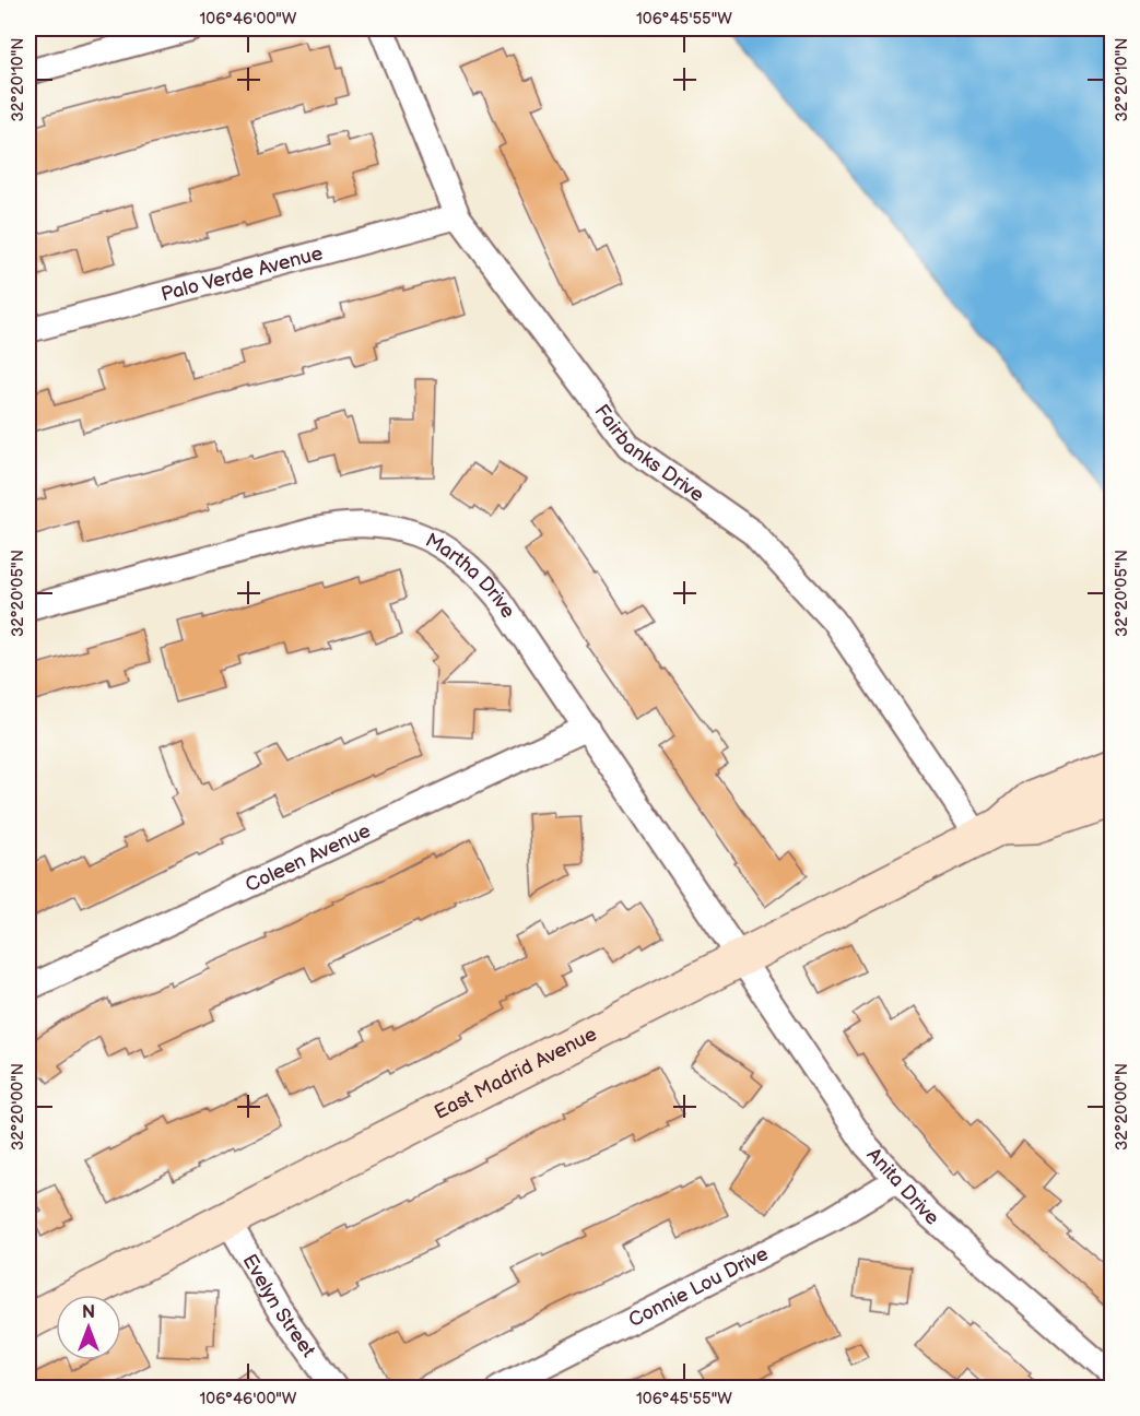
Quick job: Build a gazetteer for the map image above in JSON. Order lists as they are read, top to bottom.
{
  "streets": {
    "street": [
      "Palo Verde Avenue",
      "Fairbanks Drive",
      "Martha Drive",
      "Coleen Avenue",
      "East Madrid Avenue",
      "Anita Drive",
      "Connie Lou Drive",
      "Evelyn Street"
    ]
  },
  "crossings": [
    ["Palo Verde Avenue", "Fairbanks Drive"],
    ["Fairbanks Drive", "East Madrid Avenue"],
    ["Martha Drive", "Coleen Avenue"],
    ["Martha Drive", "East Madrid Avenue"],
    ["Martha Drive", "Anita Drive"],
    ["East Madrid Avenue", "Anita Drive"],
    ["East Madrid Avenue", "Evelyn Street"],
    ["Anita Drive", "Connie Lou Drive"]
  ],
  "north": "top",
  "coordinates": [
    "106°46'00\"W",
    "106°45'55\"W",
    "32°20'10\"N",
    "32°20'05\"N",
    "32°20'00\"N"
  ]
}
